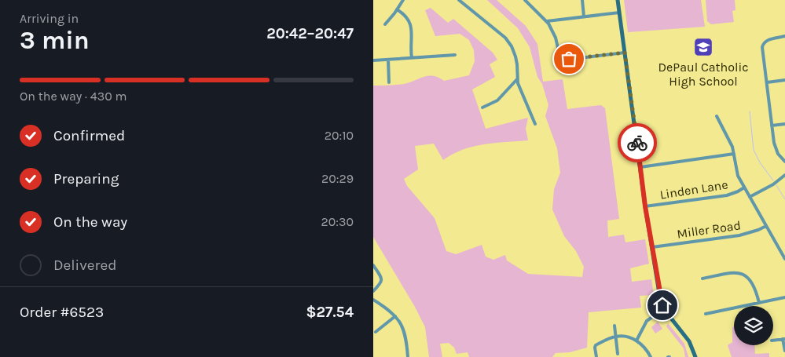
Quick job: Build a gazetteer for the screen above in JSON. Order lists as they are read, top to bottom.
{
  "streets": {
    "street": ["Linden Lane", "Miller Road"]
  },
  "places": {
    "school or university": ["DePaul Catholic High School"]
  },
  "page": {
    "heading": ["3 min", "Arriving in", "20:42–20:47"],
    "panel": ["Order #6523", "$27.54"],
    "bar": "On the way · 430 m",
    "list": [
      ["Confirmed", "20:10"],
      ["Preparing", "20:29"],
      ["On the way", "20:30"],
      "Delivered"
    ]
  }
}
